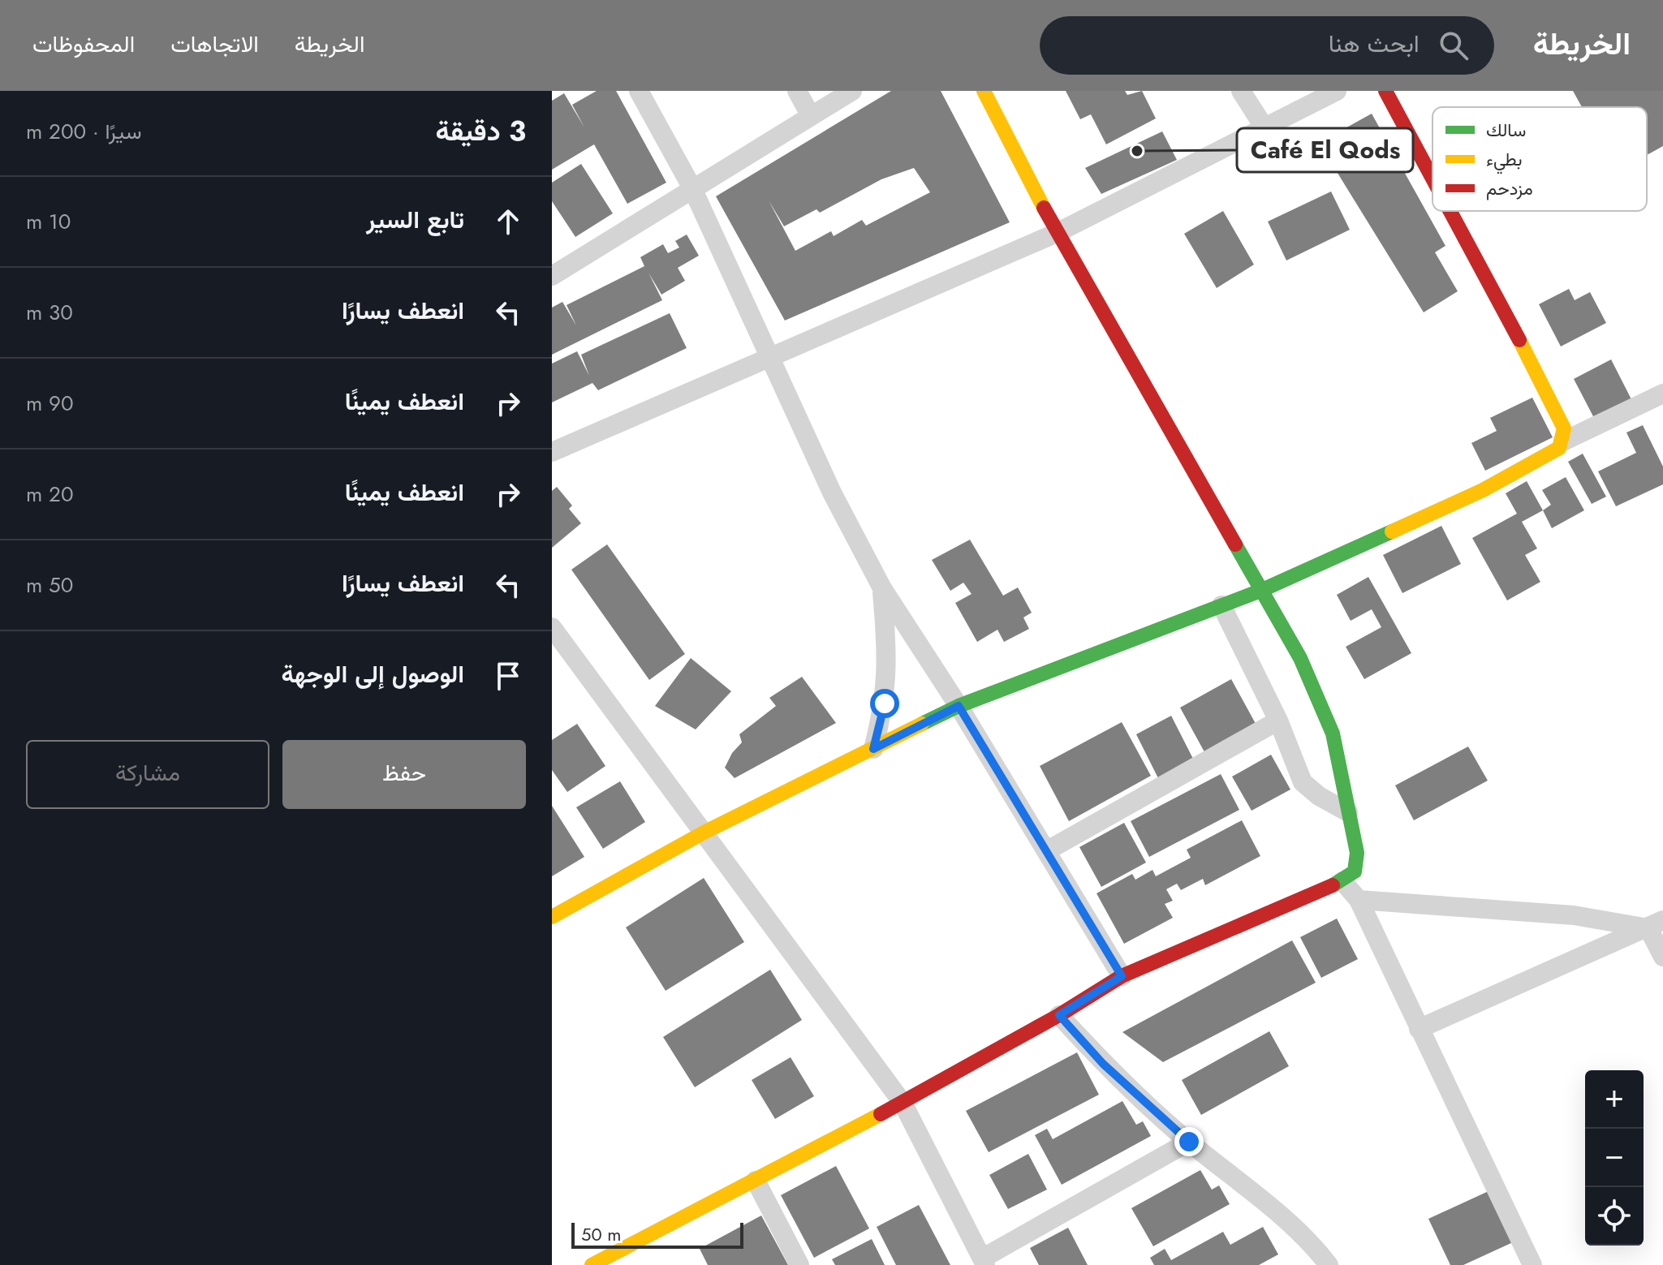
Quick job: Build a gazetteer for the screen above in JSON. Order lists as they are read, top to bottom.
{
  "places": ["Café El Qods"],
  "legend": ["سالك", "بطيء", "مزدحم"],
  "scale_bar": "50 m",
  "page": {
    "header": "الخريطة",
    "search": "ابحث هنا",
    "nav": ["الخريطة", "الاتجاهات", "المحفوظات"],
    "heading": ["3 دقيقة", "سيرًا · 200 m"],
    "list": [
      ["تابع السير", "10 m"],
      ["انعطف يسارًا", "30 m"],
      ["انعطف يمينًا", "90 m"],
      ["انعطف يمينًا", "20 m"],
      ["انعطف يسارًا", "50 m"],
      "الوصول إلى الوجهة"
    ],
    "buttons": ["حفظ", "مشاركة"],
    "map_buttons": ["+", "−"],
    "scale": "50 m"
  }
}
